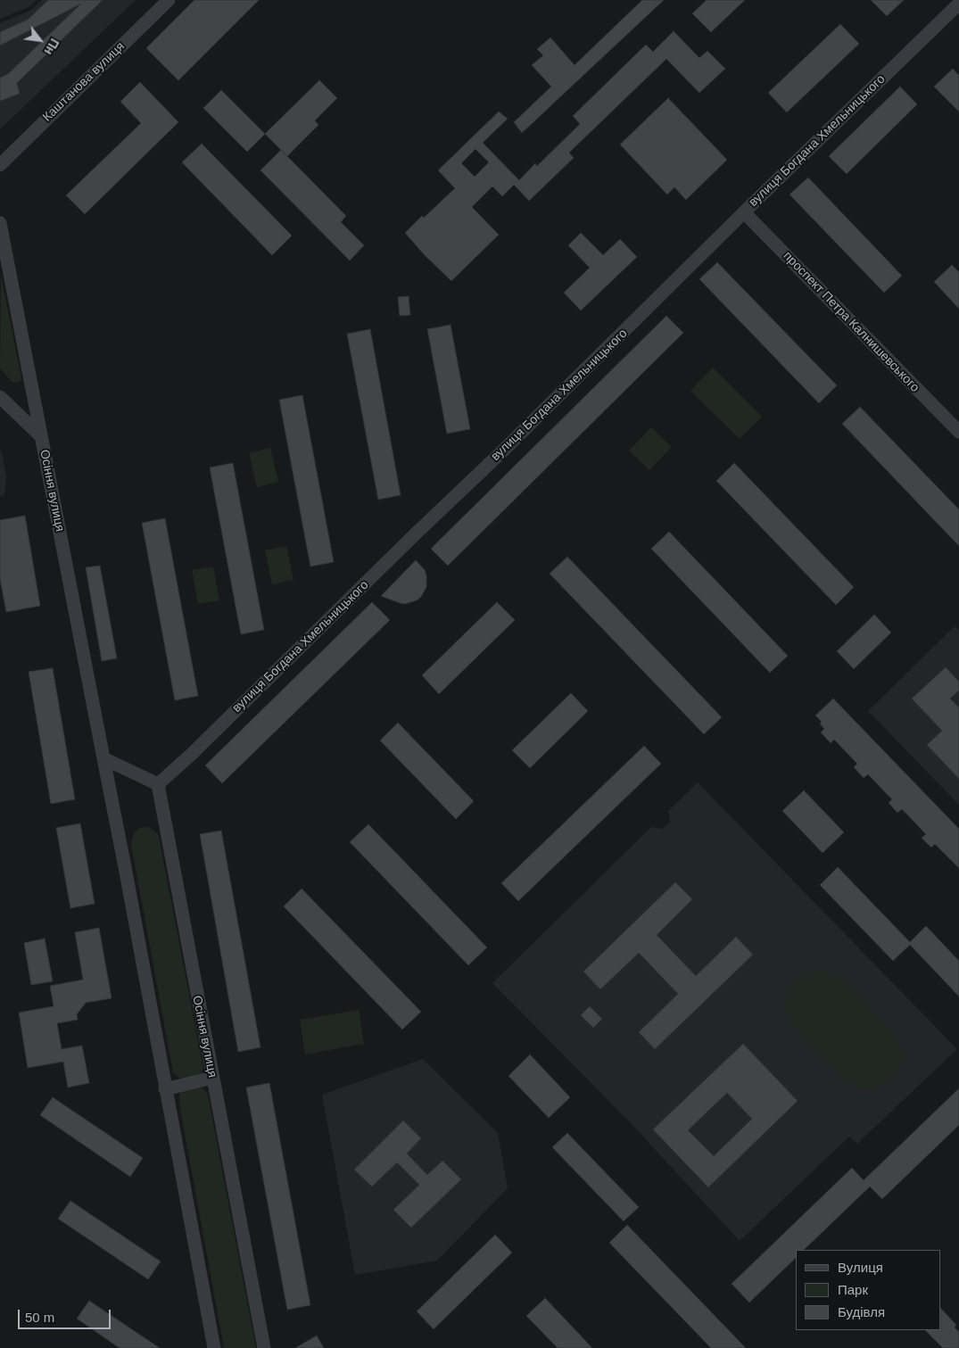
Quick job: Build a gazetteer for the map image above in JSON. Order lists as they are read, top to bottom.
{
  "streets": {
    "street": [
      "Каштанова вулиця",
      "вулиця Богдана Хмельницького",
      "проспект Петра Калнишевського",
      "Осіння вулиця"
    ]
  },
  "crossings": [
    ["вулиця Богдана Хмельницького", "проспект Петра Калнишевського"],
    ["вулиця Богдана Хмельницького", "Осіння вулиця"]
  ],
  "legend": ["Вулиця", "Парк", "Будівля"],
  "scale_bar": "50 m",
  "north": "bottom right"
}
